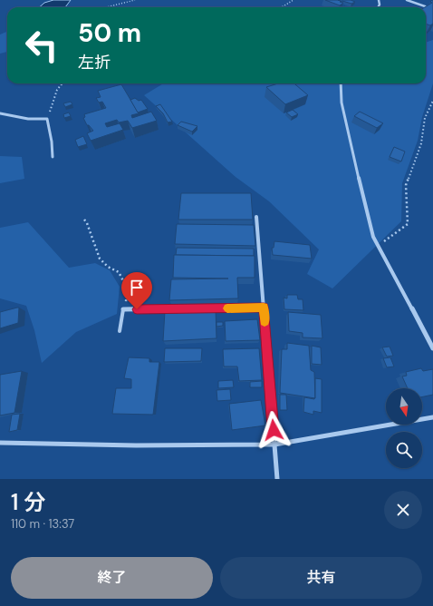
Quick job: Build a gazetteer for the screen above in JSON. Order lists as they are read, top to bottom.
{
  "north": "bottom",
  "page": {
    "turn": ["50 m", "左折"],
    "heading": ["1 分", "110 m · 13:37"],
    "buttons": ["終了", "共有"]
  }
}
